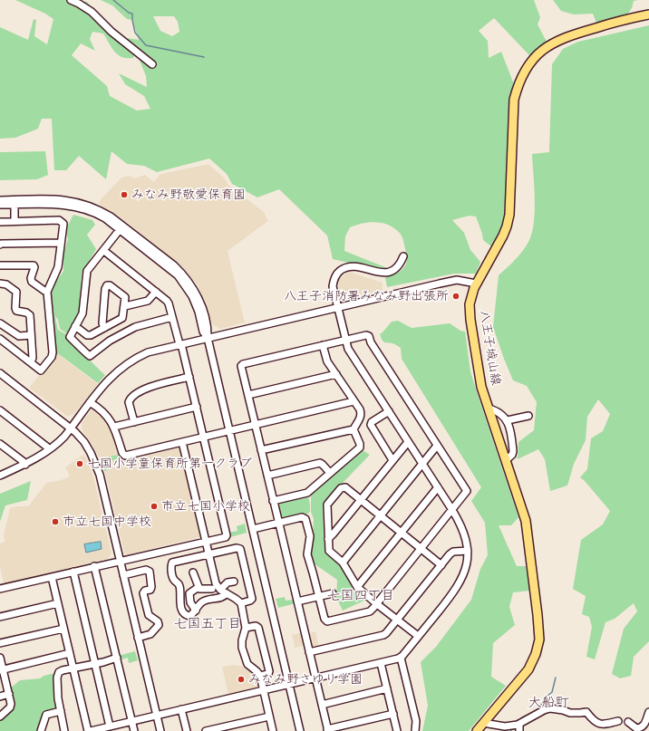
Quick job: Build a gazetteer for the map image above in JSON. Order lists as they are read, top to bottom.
{
  "streets": {
    "main road": ["八王子城山線"]
  },
  "districts": ["七国四丁目", "七国五丁目", "大船町"],
  "places": [
    "みなみ野敬愛保育園",
    "八王子消防署みなみ野出張所",
    "七国小学童保育所第一クラブ",
    "市立七国小学校",
    "市立七国中学校",
    "みなみ野さゆり学園"
  ]
}
